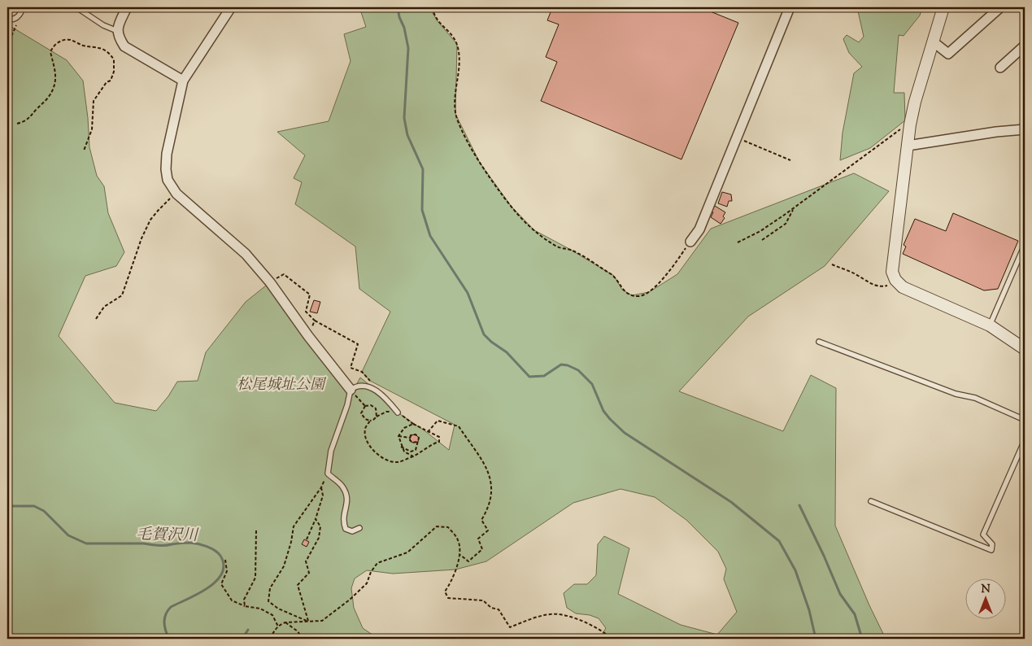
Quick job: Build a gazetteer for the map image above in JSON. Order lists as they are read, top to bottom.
{
  "water": ["毛賀沢川"],
  "parks": ["松尾城址公園"],
  "north": "top"
}
